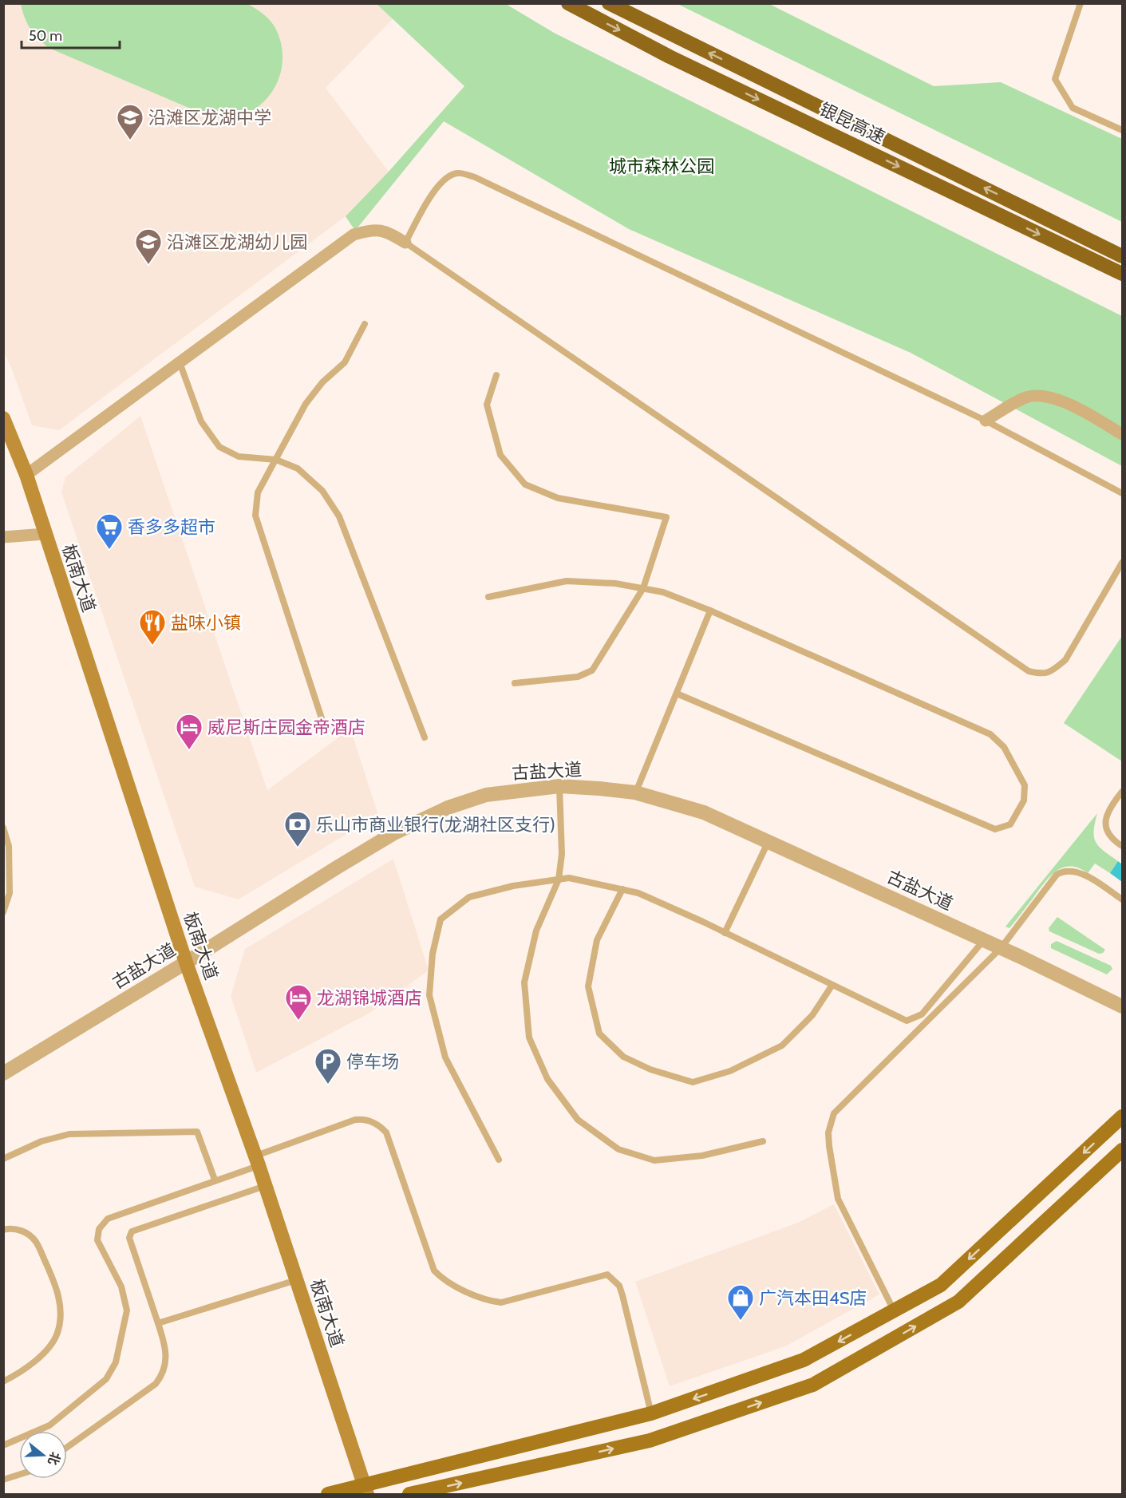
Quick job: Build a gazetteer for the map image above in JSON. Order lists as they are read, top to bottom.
{
  "streets": {
    "highway": ["银昆高速"],
    "main road": ["板南大道"],
    "street": ["古盐大道"]
  },
  "crossings": [
    ["板南大道", "古盐大道"]
  ],
  "parks": ["城市森林公园"],
  "places": {
    "school or university": ["沿滩区龙湖中学", "沿滩区龙湖幼儿园"],
    "supermarket": ["香多多超市"],
    "restaurant": ["盐味小镇"],
    "hotel": ["威尼斯庄园金帝酒店", "龙湖锦城酒店"],
    "bank": ["乐山市商业银行(龙湖社区支行)"],
    "parking": ["停车场"],
    "shop": ["广汽本田4S店"]
  },
  "scale_bar": "50 m",
  "north": "right"
}
